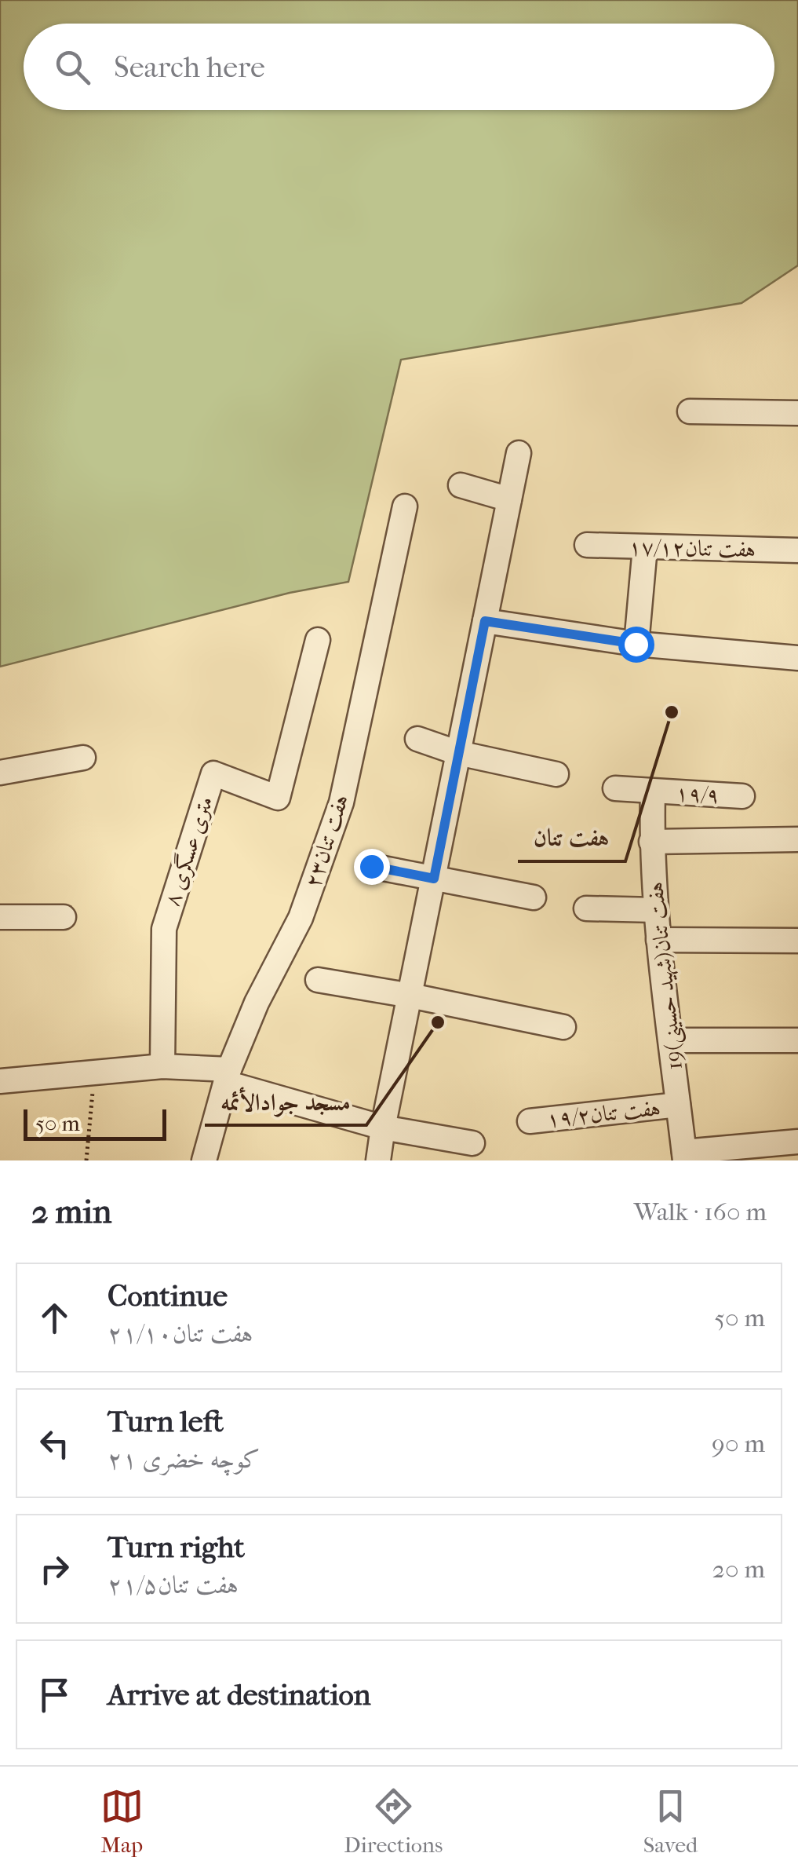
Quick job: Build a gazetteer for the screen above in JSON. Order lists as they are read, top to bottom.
{
  "streets": {
    "street": [
      "۱۷/۱۲هفت تنان",
      "۱۹/۹",
      "هفت تنان۲۳",
      "۸ متری عسگری",
      "19هفت تنان(شهید حسینی)",
      "هفت تنان۱۹/۲"
    ]
  },
  "crossings": [
    ["۱۹/۹", "19هفت تنان(شهید حسینی)"],
    ["19هفت تنان(شهید حسینی)", "هفت تنان۱۹/۲"]
  ],
  "places": ["هفت تنان", "مسجد جوادالأئمه"],
  "scale_bar": "50 m",
  "page": {
    "search": "Search here",
    "scale": "50 m",
    "heading": ["2 min", "Walk · 160 m"],
    "list": [
      ["Continue", "۲۱/۱۰هفت تنان", "50 m"],
      ["Turn left", "کوچه خضری ۲۱", "90 m"],
      ["Turn right", "۲۱/۵هفت تنان", "20 m"],
      "Arrive at destination"
    ],
    "nav": ["Map", "Directions", "Saved"]
  }
}
